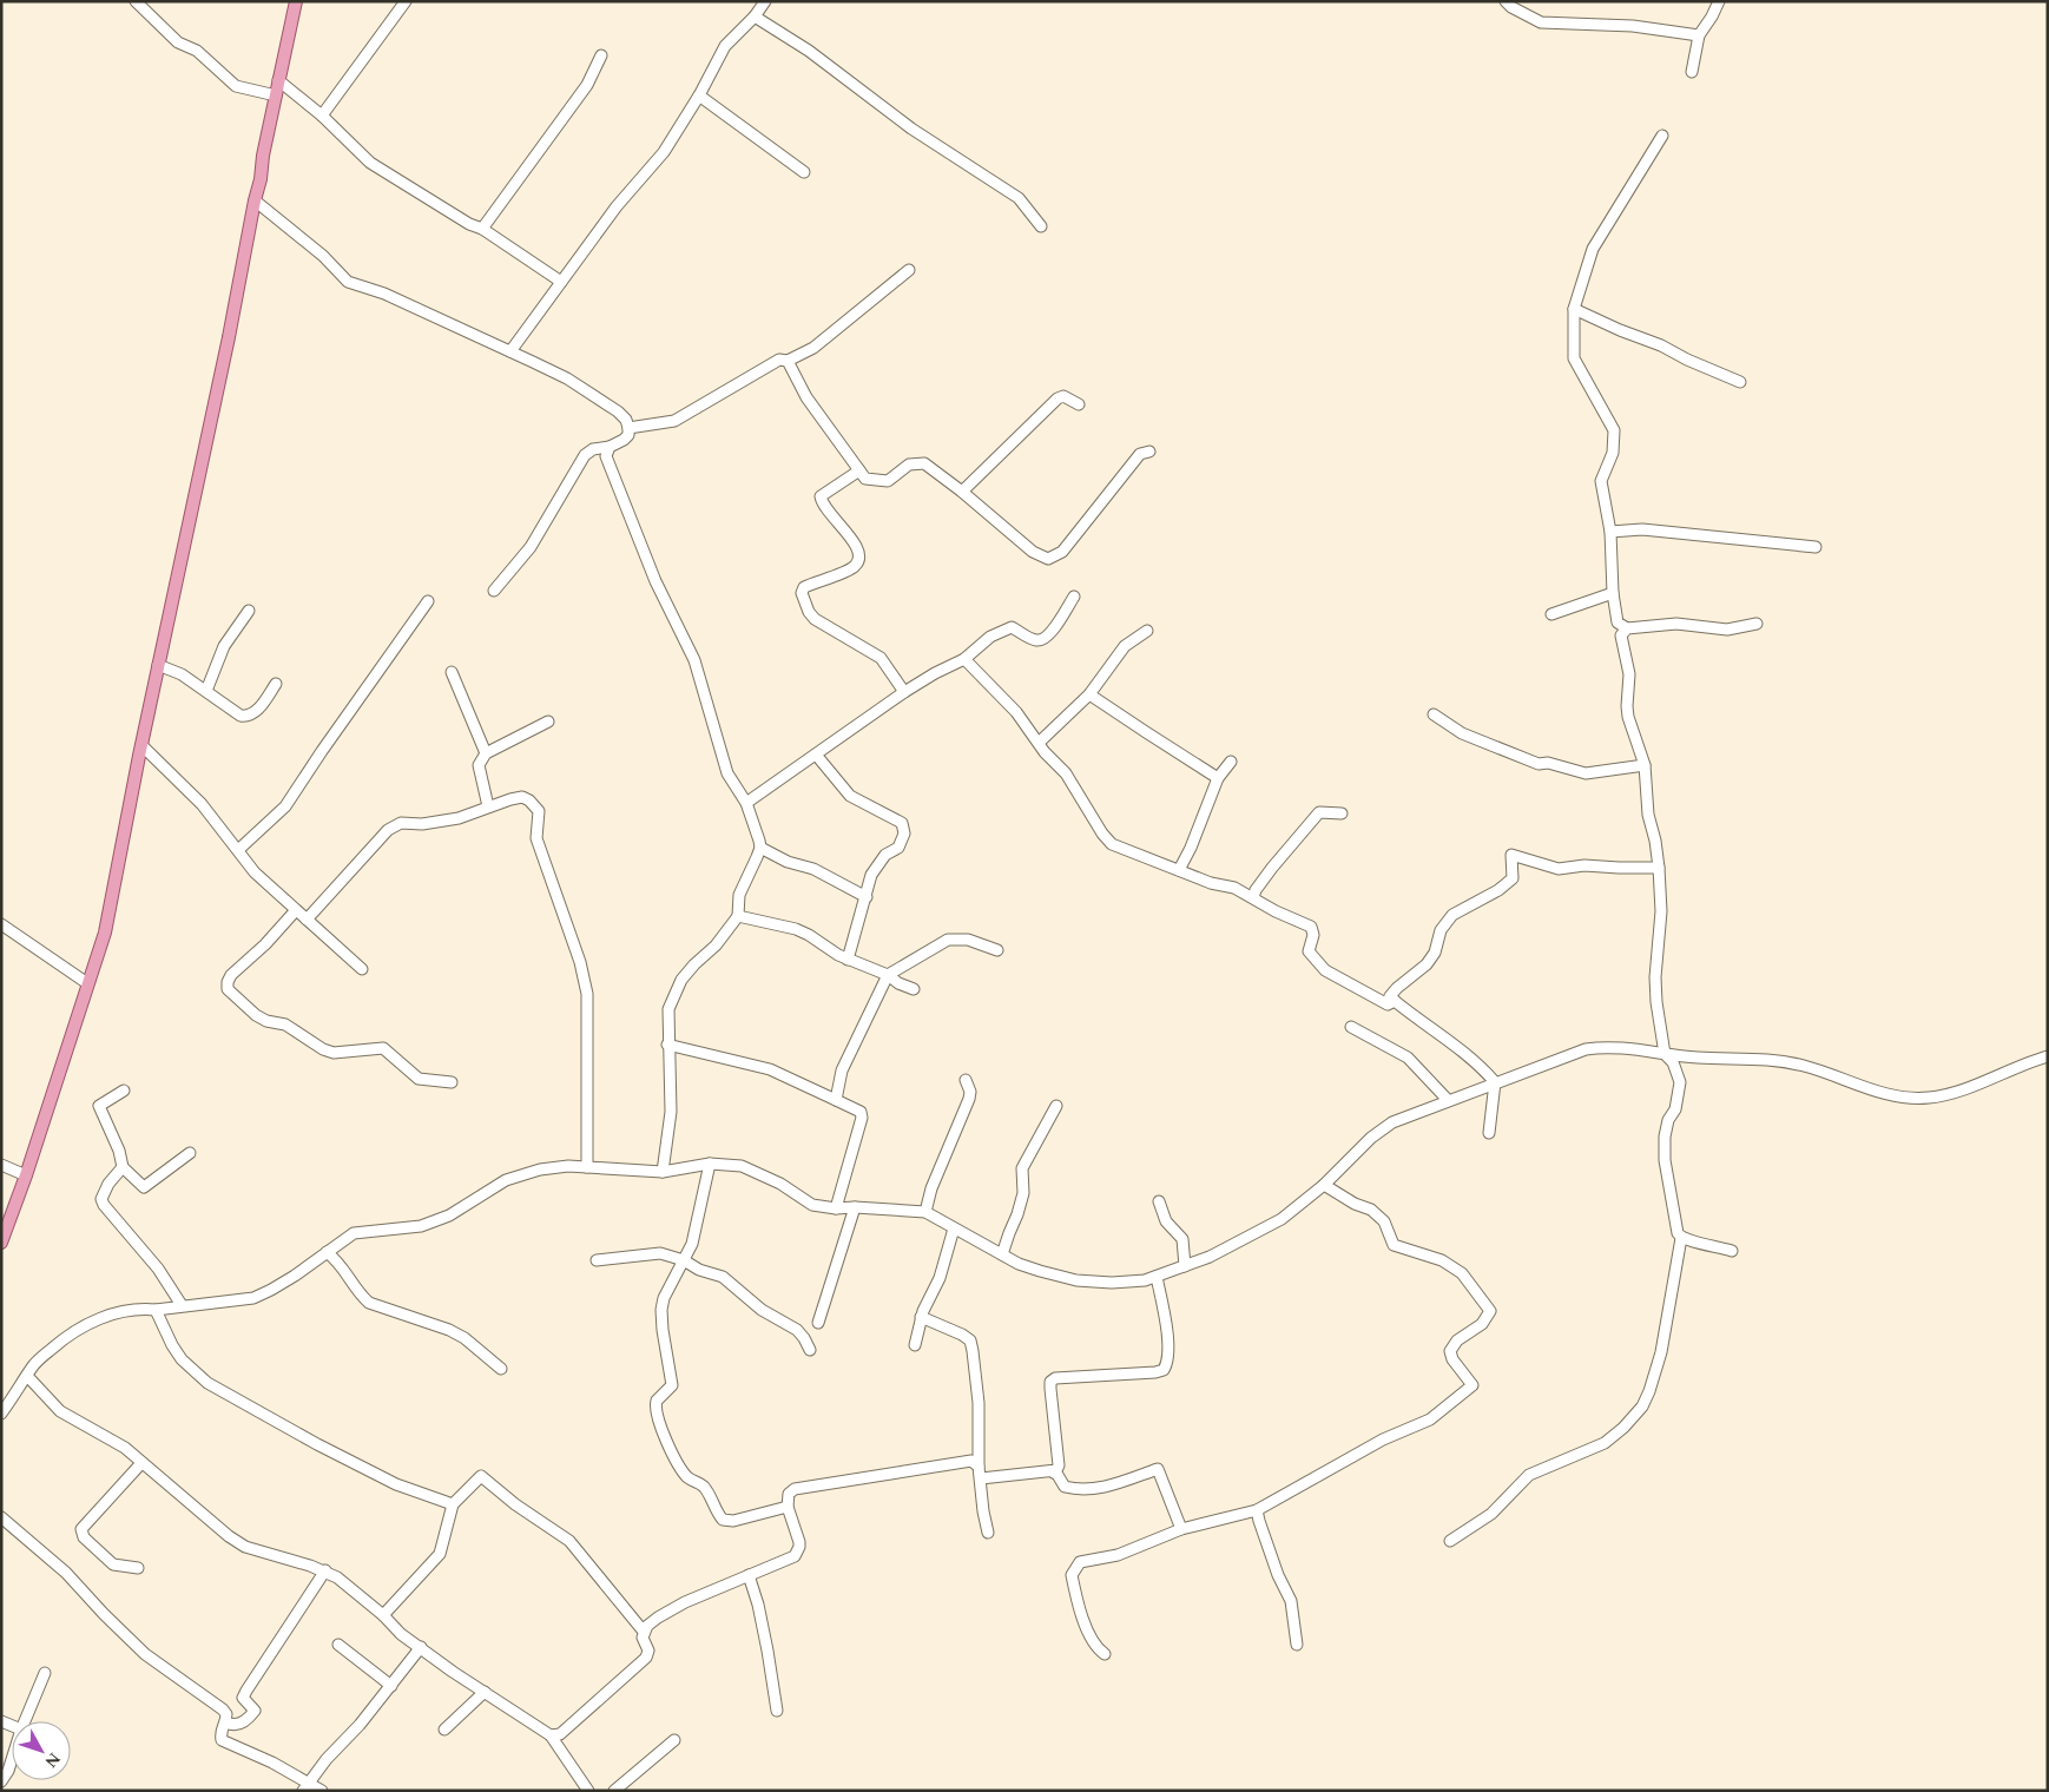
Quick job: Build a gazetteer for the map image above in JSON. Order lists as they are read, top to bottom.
{
  "north": "bottom right"
}
